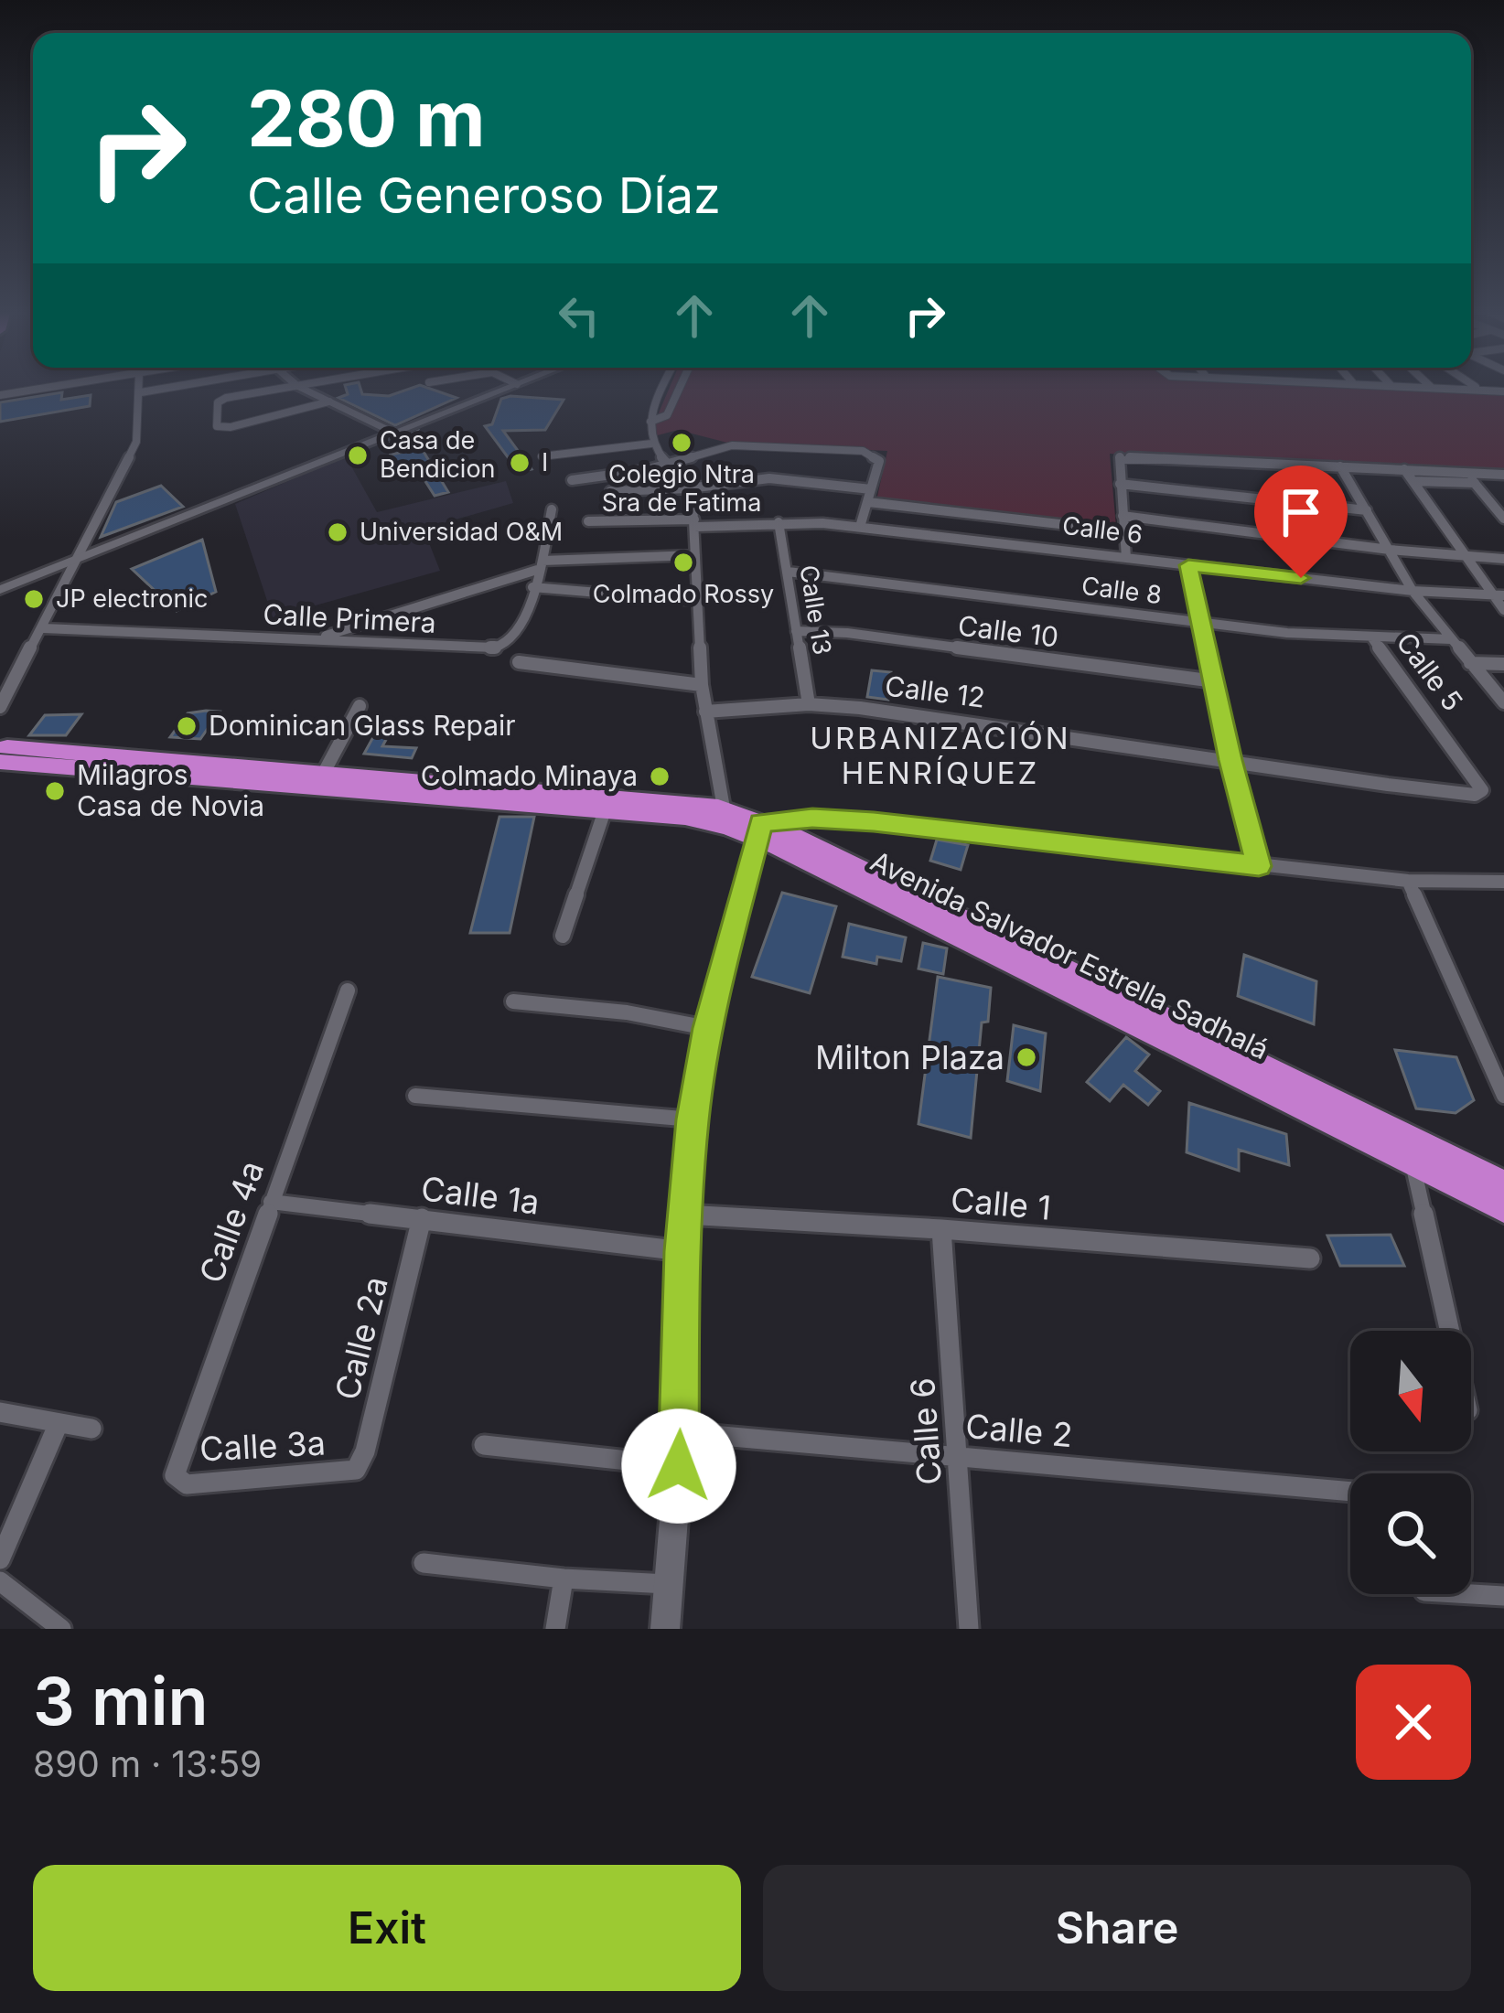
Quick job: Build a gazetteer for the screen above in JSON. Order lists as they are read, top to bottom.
{
  "streets": {
    "highway": ["Avenida Salvador Estrella Sadhalá"],
    "street": [
      "Calle 6",
      "Calle 8",
      "Calle 13",
      "Calle Primera",
      "Calle 10",
      "Calle 5",
      "Calle 12",
      "Calle 1a",
      "Calle 1",
      "Calle 4a",
      "Calle 2a",
      "Calle 2",
      "Calle 3a"
    ]
  },
  "crossings": [
    ["Calle 6", "Calle 13"],
    ["Calle 6", "Calle 1"],
    ["Calle 6", "Calle 2"],
    ["Calle 8", "Calle 13"],
    ["Calle 8", "Calle 5"],
    ["Calle 13", "Calle 10"],
    ["Calle 13", "Calle 12"],
    ["Calle 5", "Calle 12"],
    ["Calle 1a", "Calle 4a"],
    ["Calle 1a", "Calle 2a"],
    ["Calle 4a", "Calle 3a"],
    ["Calle 2a", "Calle 3a"]
  ],
  "districts": ["URBANIZACIÓN HENRÍQUEZ"],
  "places": [
    "Colegio Ntra Sra de Fatima",
    "Casa de Bendicion",
    "I",
    "Universidad O&M",
    "Colmado Rossy",
    "JP electronic",
    "Dominican Glass Repair",
    "Colmado Minaya",
    "Milagros Casa de Novia",
    "Milton Plaza"
  ],
  "north": "bottom",
  "page": {
    "turn": ["280 m", "Calle Generoso Díaz"],
    "heading": ["3 min", "890 m · 13:59"],
    "buttons": ["Exit", "Share"]
  }
}
